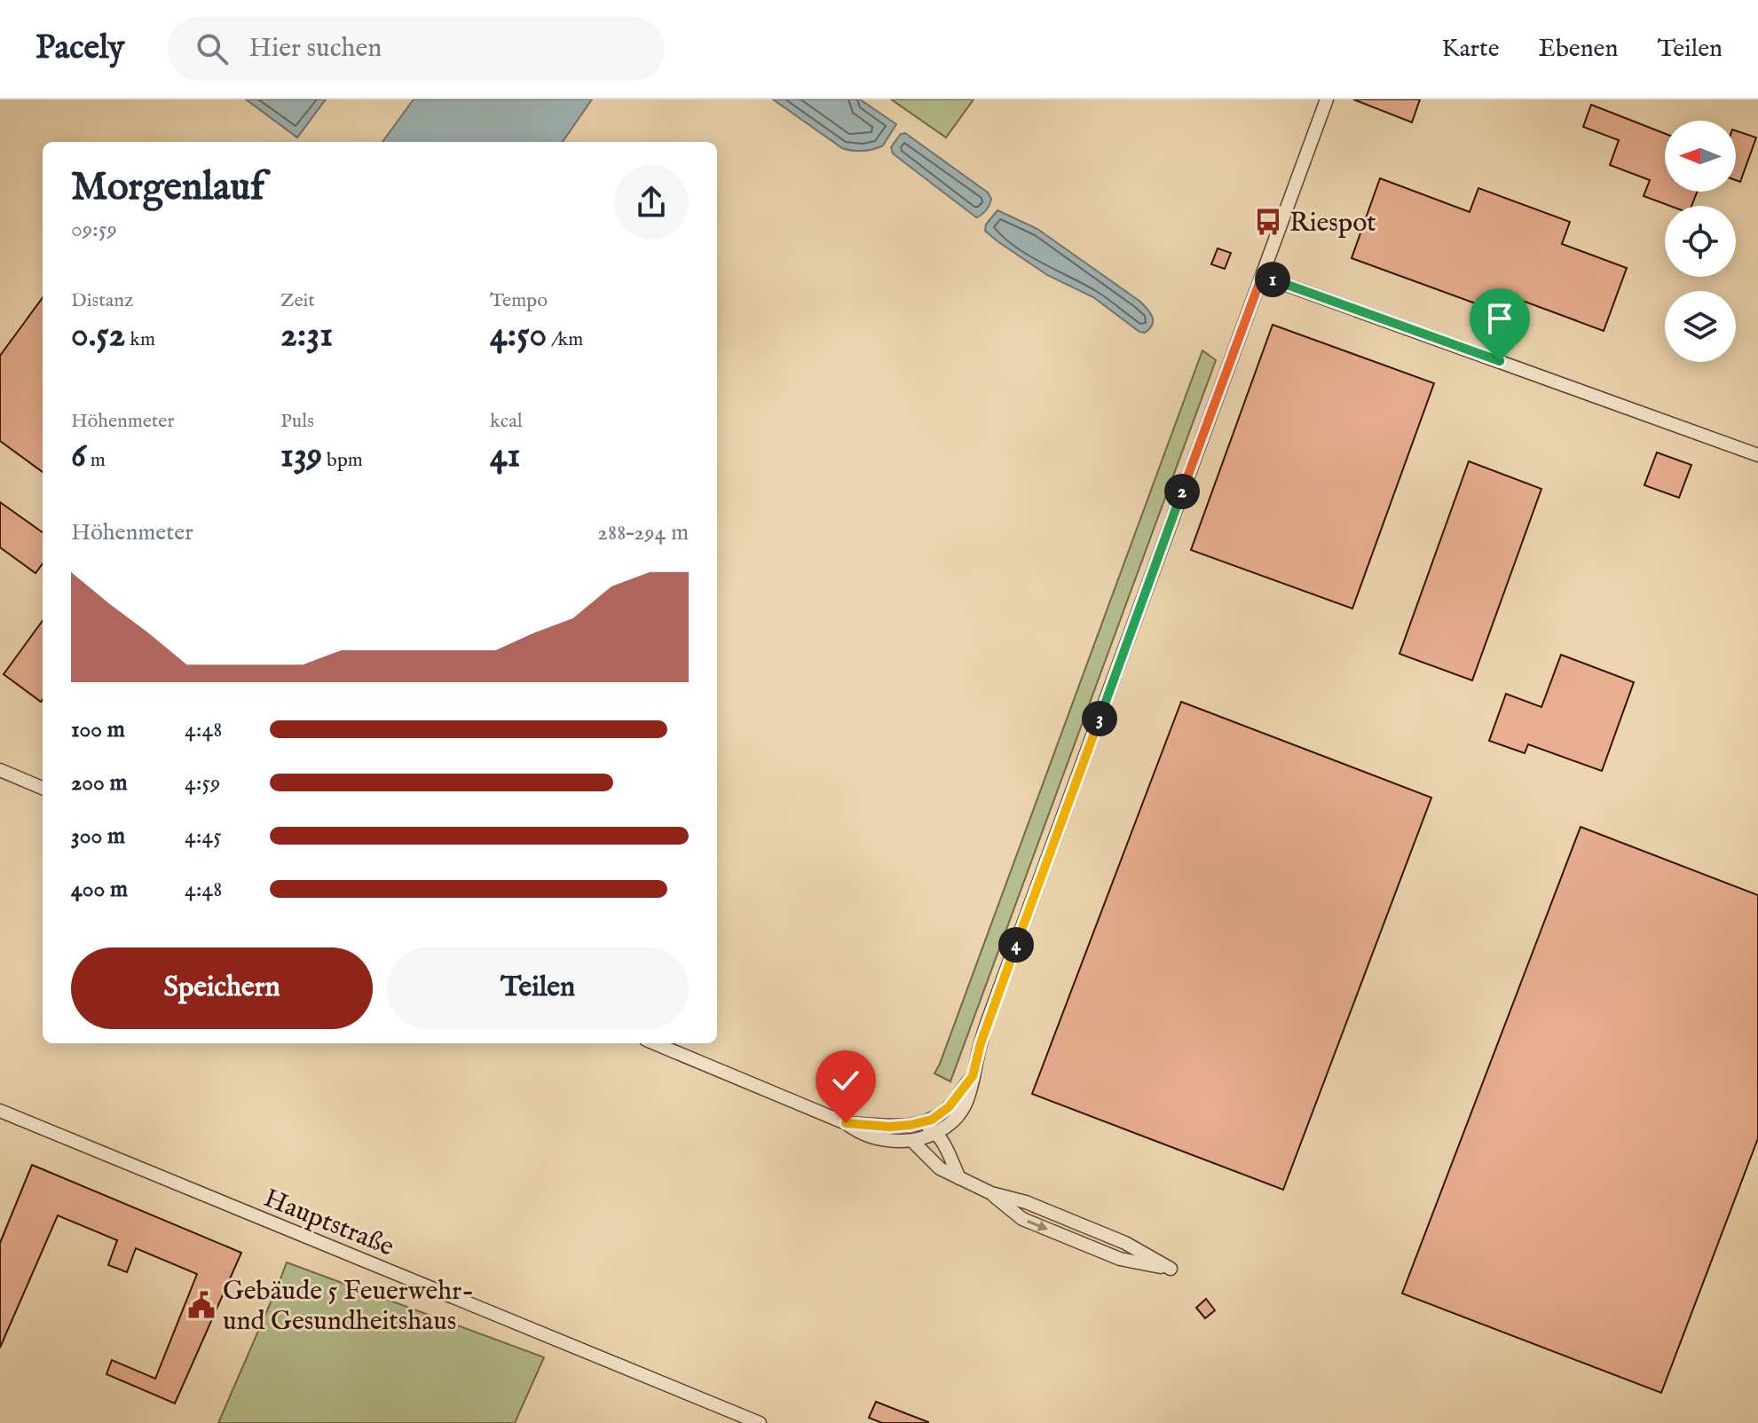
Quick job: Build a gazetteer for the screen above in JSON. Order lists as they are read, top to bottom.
{
  "streets": {
    "street": ["Hauptstraße"]
  },
  "places": {
    "bus stop": ["Riespot"],
    "public building": ["Gebäude 5 Feuerwehr- und Gesundheitshaus"]
  },
  "north": "left",
  "page": {
    "header": "Pacely",
    "search": "Hier suchen",
    "nav": ["Karte", "Ebenen", "Teilen"],
    "heading": ["Morgenlauf", "09:59"],
    "pins": [
      "1",
      "2",
      "3",
      "4"
    ],
    "stats": [
      ["Distanz", "0.52 km"],
      ["Zeit", "2:31"],
      ["Tempo", "4:50 /km"],
      ["Höhenmeter", "6 m"],
      ["Puls", "139 bpm"],
      ["kcal", "41"]
    ],
    "chart": ["Höhenmeter", "288–294 m"],
    "list": [
      {
        "name": "100 m",
        "note": "4:48"
      },
      {
        "name": "200 m",
        "note": "4:59"
      },
      {
        "name": "300 m",
        "note": "4:45"
      },
      {
        "name": "400 m",
        "note": "4:48"
      }
    ],
    "buttons": ["Speichern", "Teilen"]
  }
}
